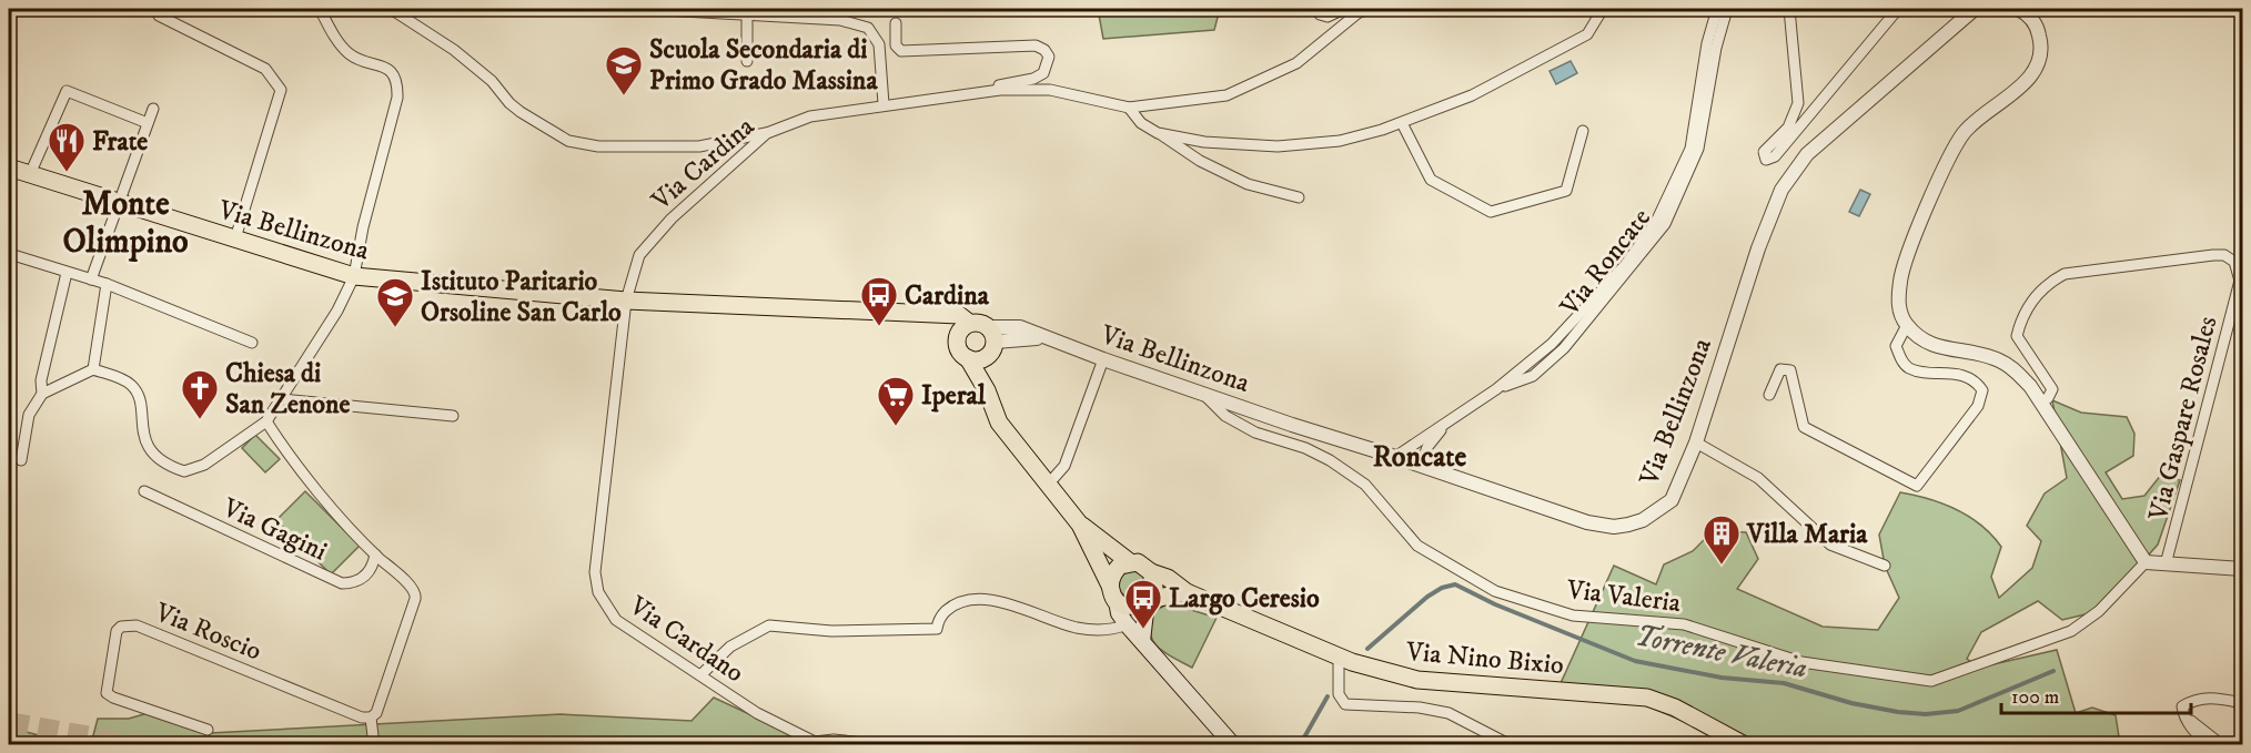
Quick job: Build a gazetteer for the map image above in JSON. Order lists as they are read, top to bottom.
{
  "streets": {
    "main road": ["Via Bellinzona", "Via Nino Bixio"],
    "street": [
      "Via Cardina",
      "Via Roncate",
      "Via Gaspare Rosales",
      "Via Gagini",
      "Via Valeria",
      "Via Roscio",
      "Via Cardano"
    ]
  },
  "crossings": [
    ["Via Cardina", "Via Bellinzona"],
    ["Via Cardina", "Via Cardano"],
    ["Via Bellinzona", "Via Valeria"],
    ["Via Bellinzona", "Via Cardano"]
  ],
  "districts": ["Monte Olimpino", "Roncate"],
  "water": ["Torrente Valeria"],
  "places": {
    "school or university": ["Scuola Secondaria di Primo Grado Massina", "Istituto Paritario Orsoline San Carlo"],
    "restaurant": ["Frate"],
    "bus stop": ["Cardina", "Largo Ceresio"],
    "church": ["Chiesa di San Zenone"],
    "supermarket": ["Iperal"],
    "building": ["Villa Maria"]
  },
  "scale_bar": "100 m"
}
